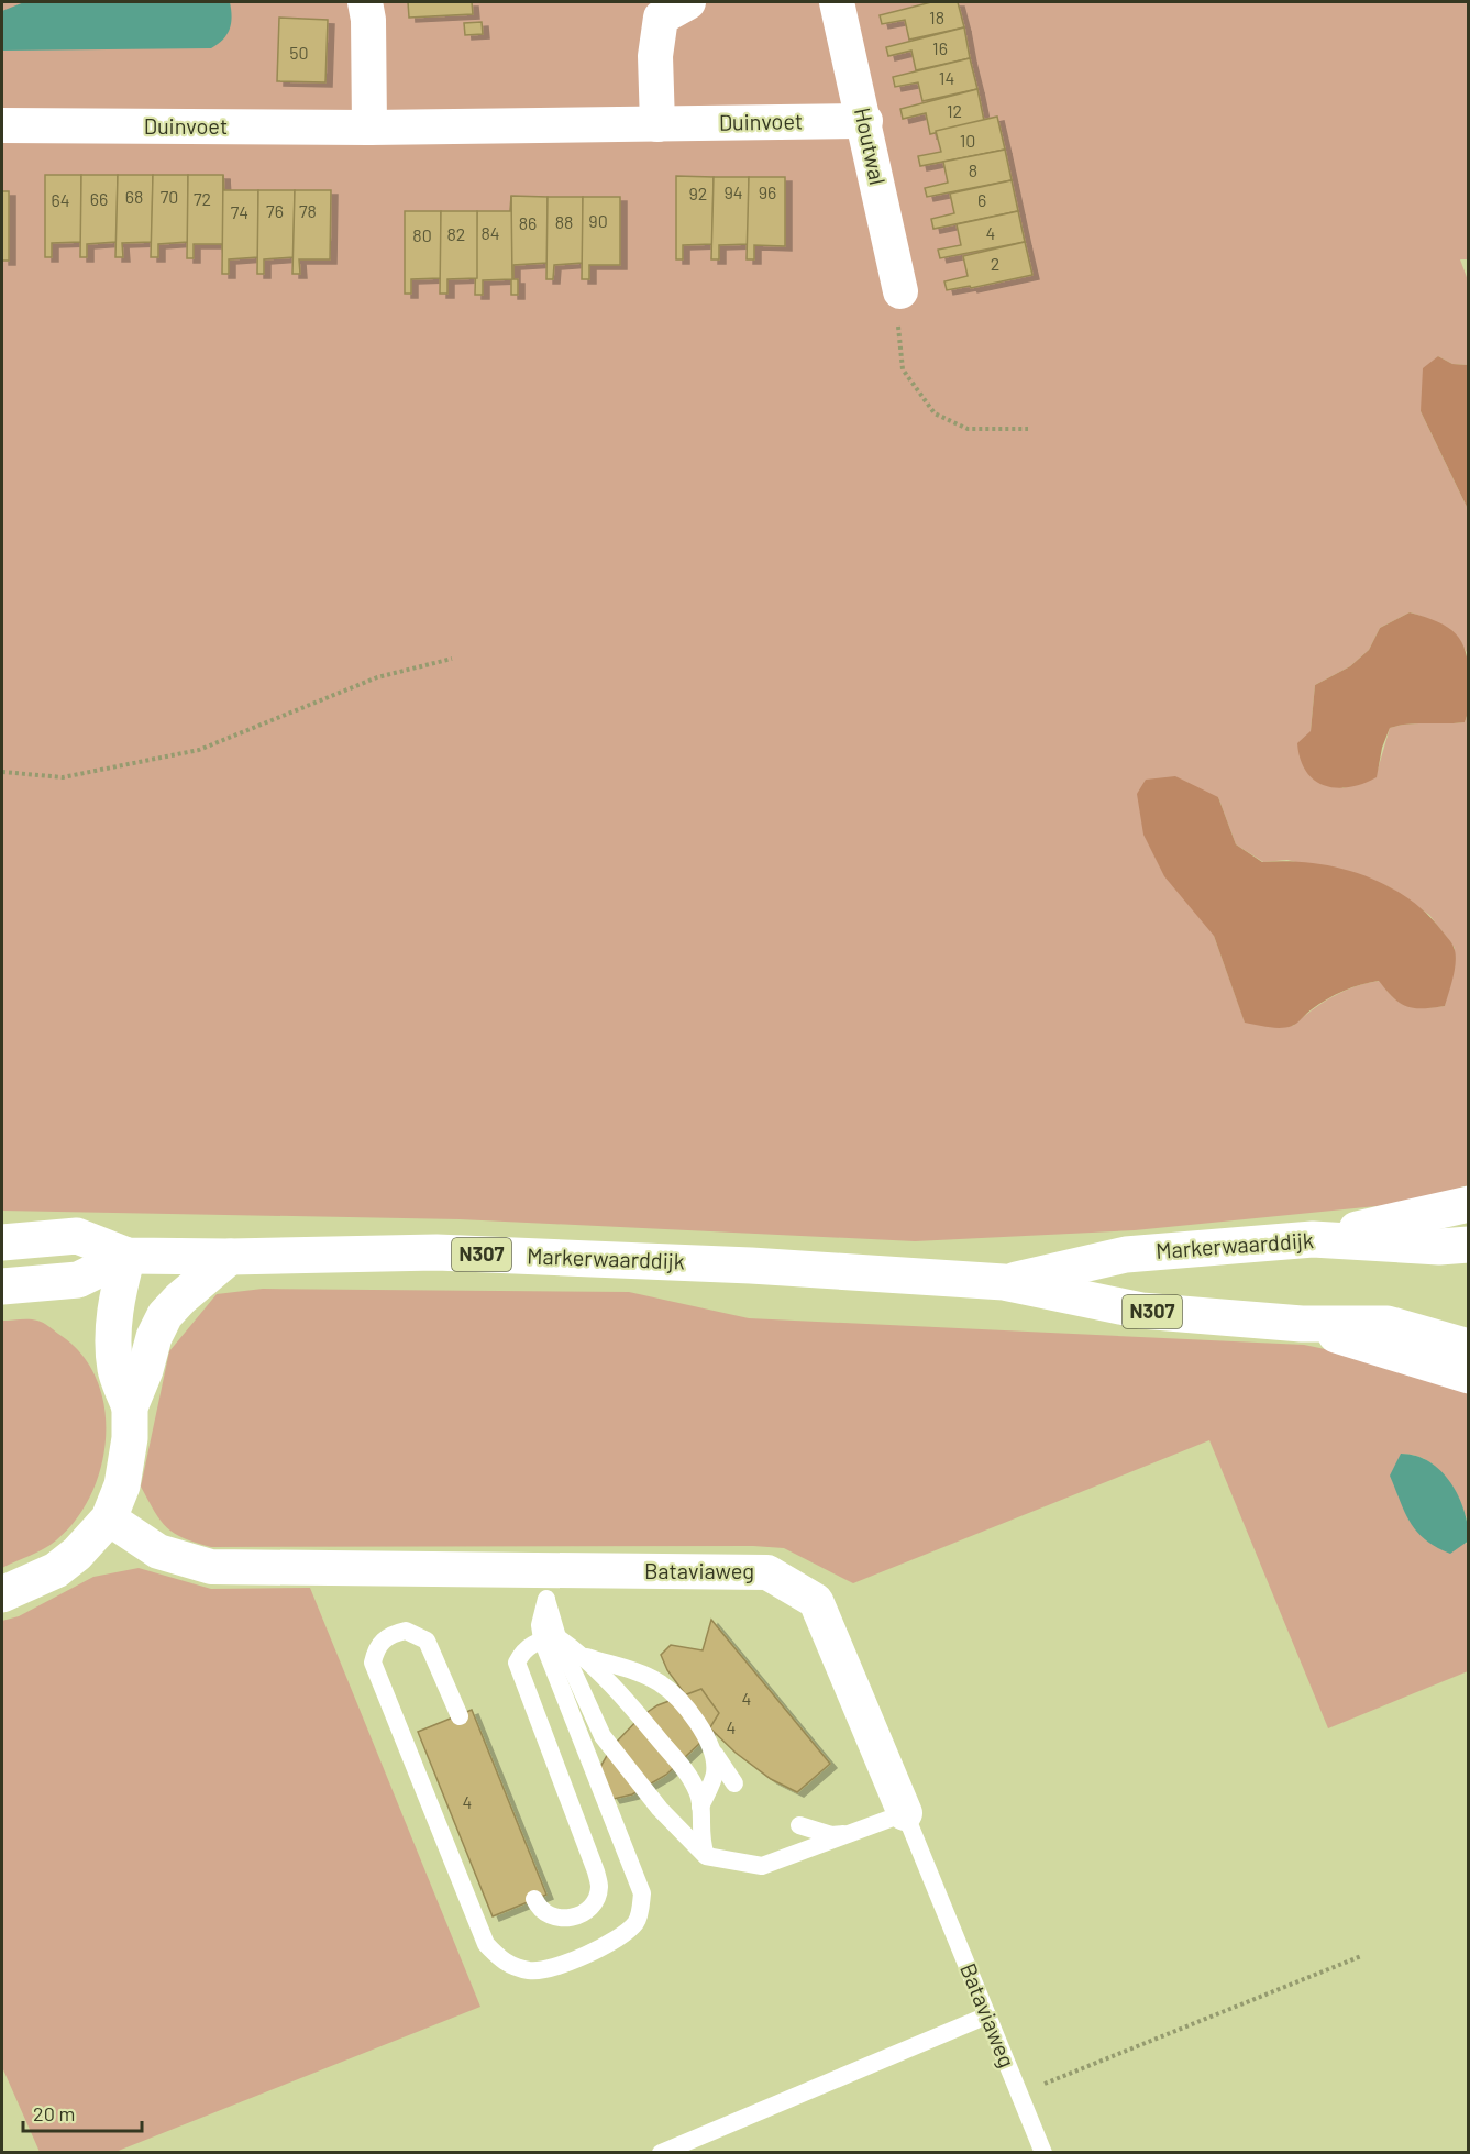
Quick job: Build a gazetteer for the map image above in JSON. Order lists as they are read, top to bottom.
{
  "streets": {
    "main road": ["Markerwaarddijk", "N307"],
    "street": ["Duinvoet", "Houtwal", "Bataviaweg"]
  },
  "crossings": [
    ["Duinvoet", "Houtwal"],
    ["Markerwaarddijk", "N307"]
  ],
  "house_numbers": [
    "18",
    "16",
    "50",
    "14",
    "12",
    "10",
    "8",
    "94",
    "96",
    "92",
    "68",
    "70",
    "66",
    "72",
    "64",
    "6",
    "76",
    "78",
    "74",
    "90",
    "88",
    "86",
    "84",
    "4",
    "82",
    "80",
    "2",
    "4",
    "4",
    "4"
  ],
  "scale_bar": "20 m"
}
